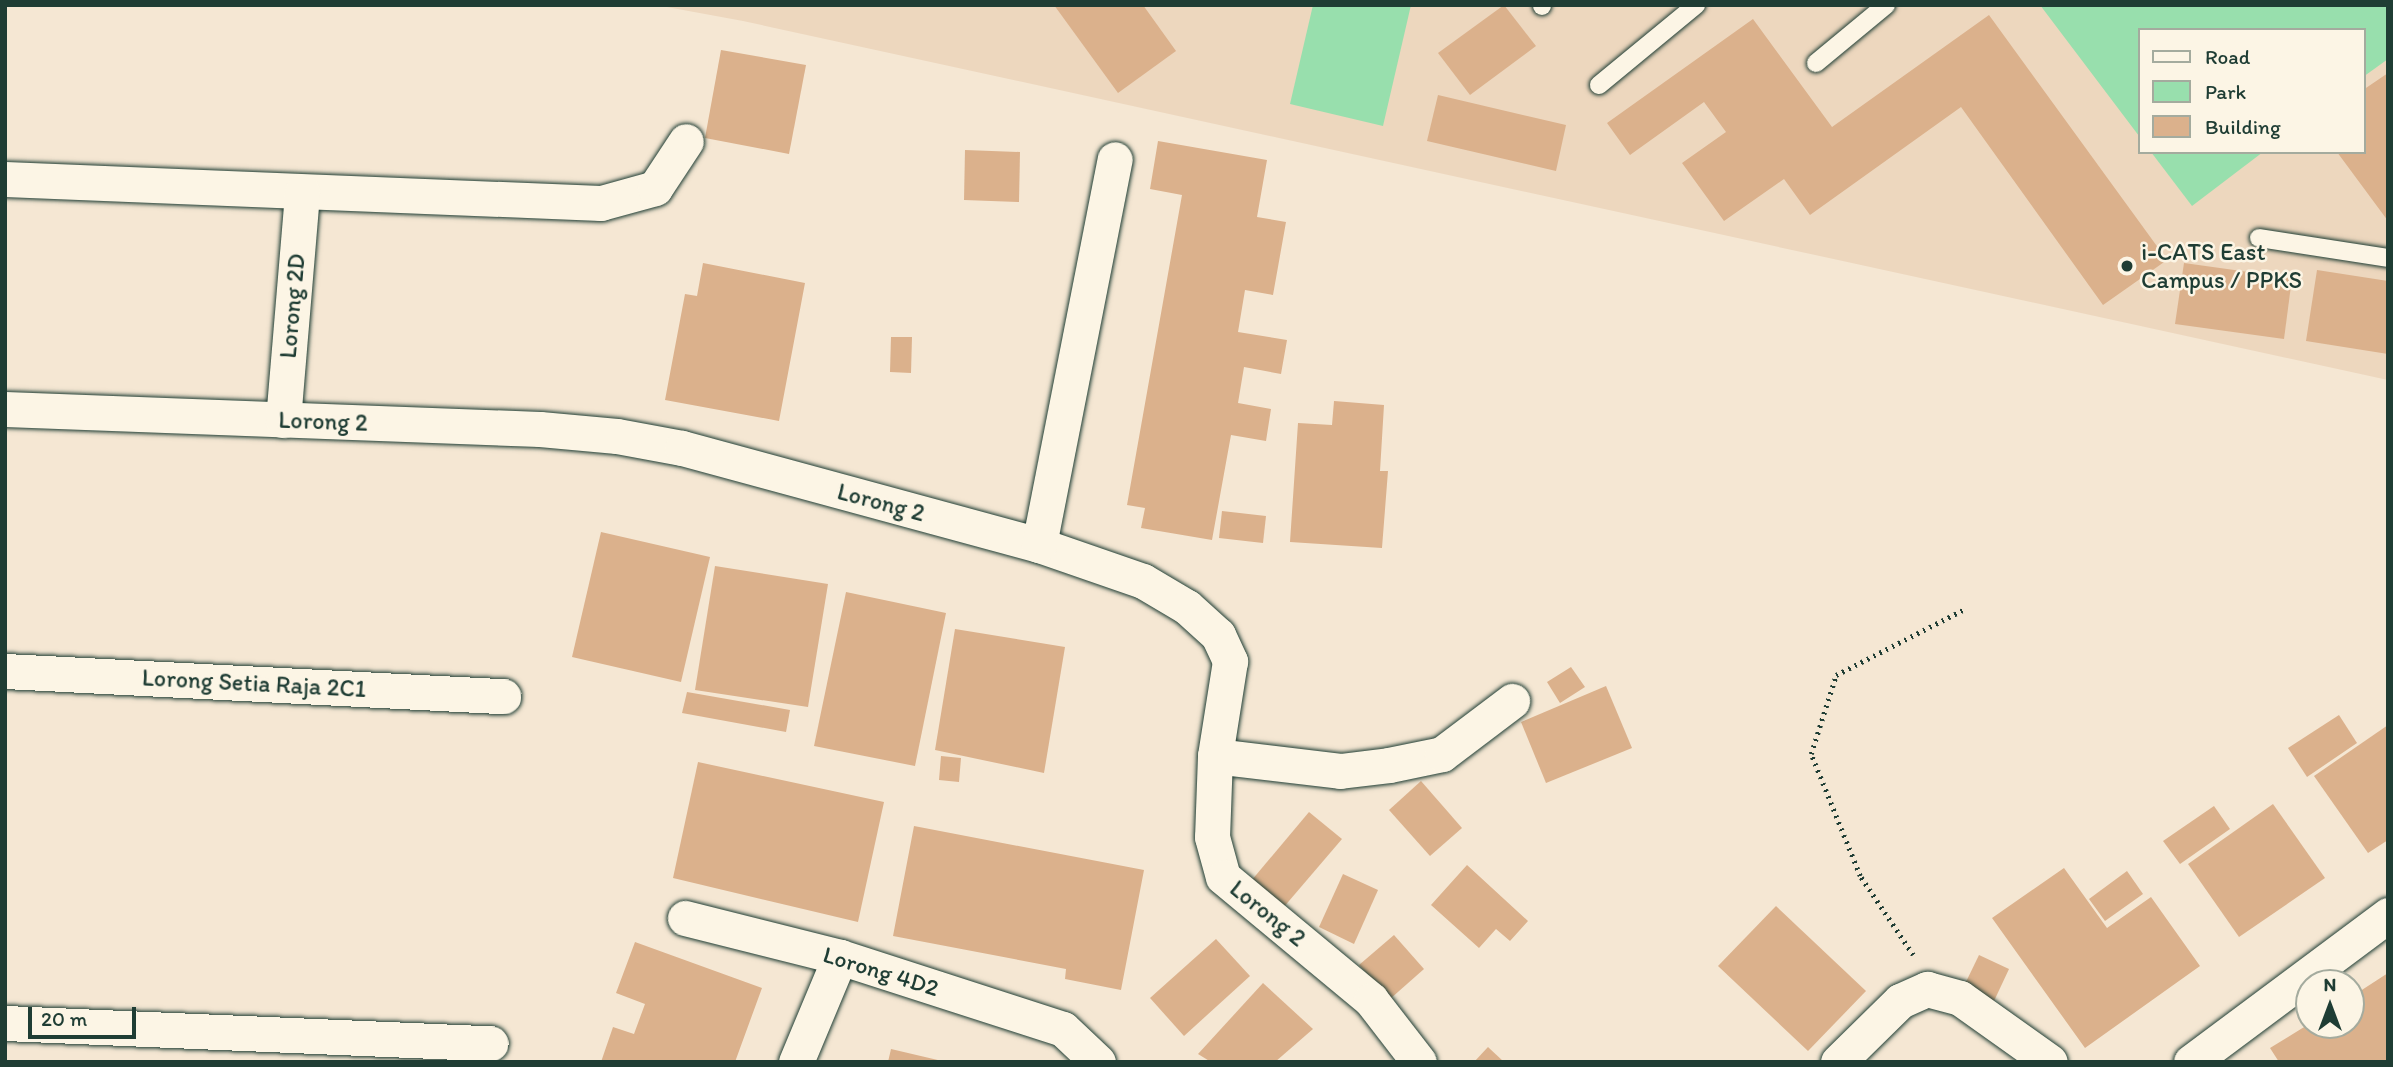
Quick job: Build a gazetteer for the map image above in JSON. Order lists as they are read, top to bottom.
{
  "streets": {
    "street": [
      "Lorong 2D",
      "Lorong 2",
      "Lorong Setia Raja 2C1",
      "Lorong 4D2"
    ]
  },
  "crossings": [
    ["Lorong 2D", "Lorong 2"]
  ],
  "places": ["i-CATS East Campus / PPKS"],
  "legend": ["Road", "Park", "Building"],
  "scale_bar": "20 m",
  "north": "top"
}
